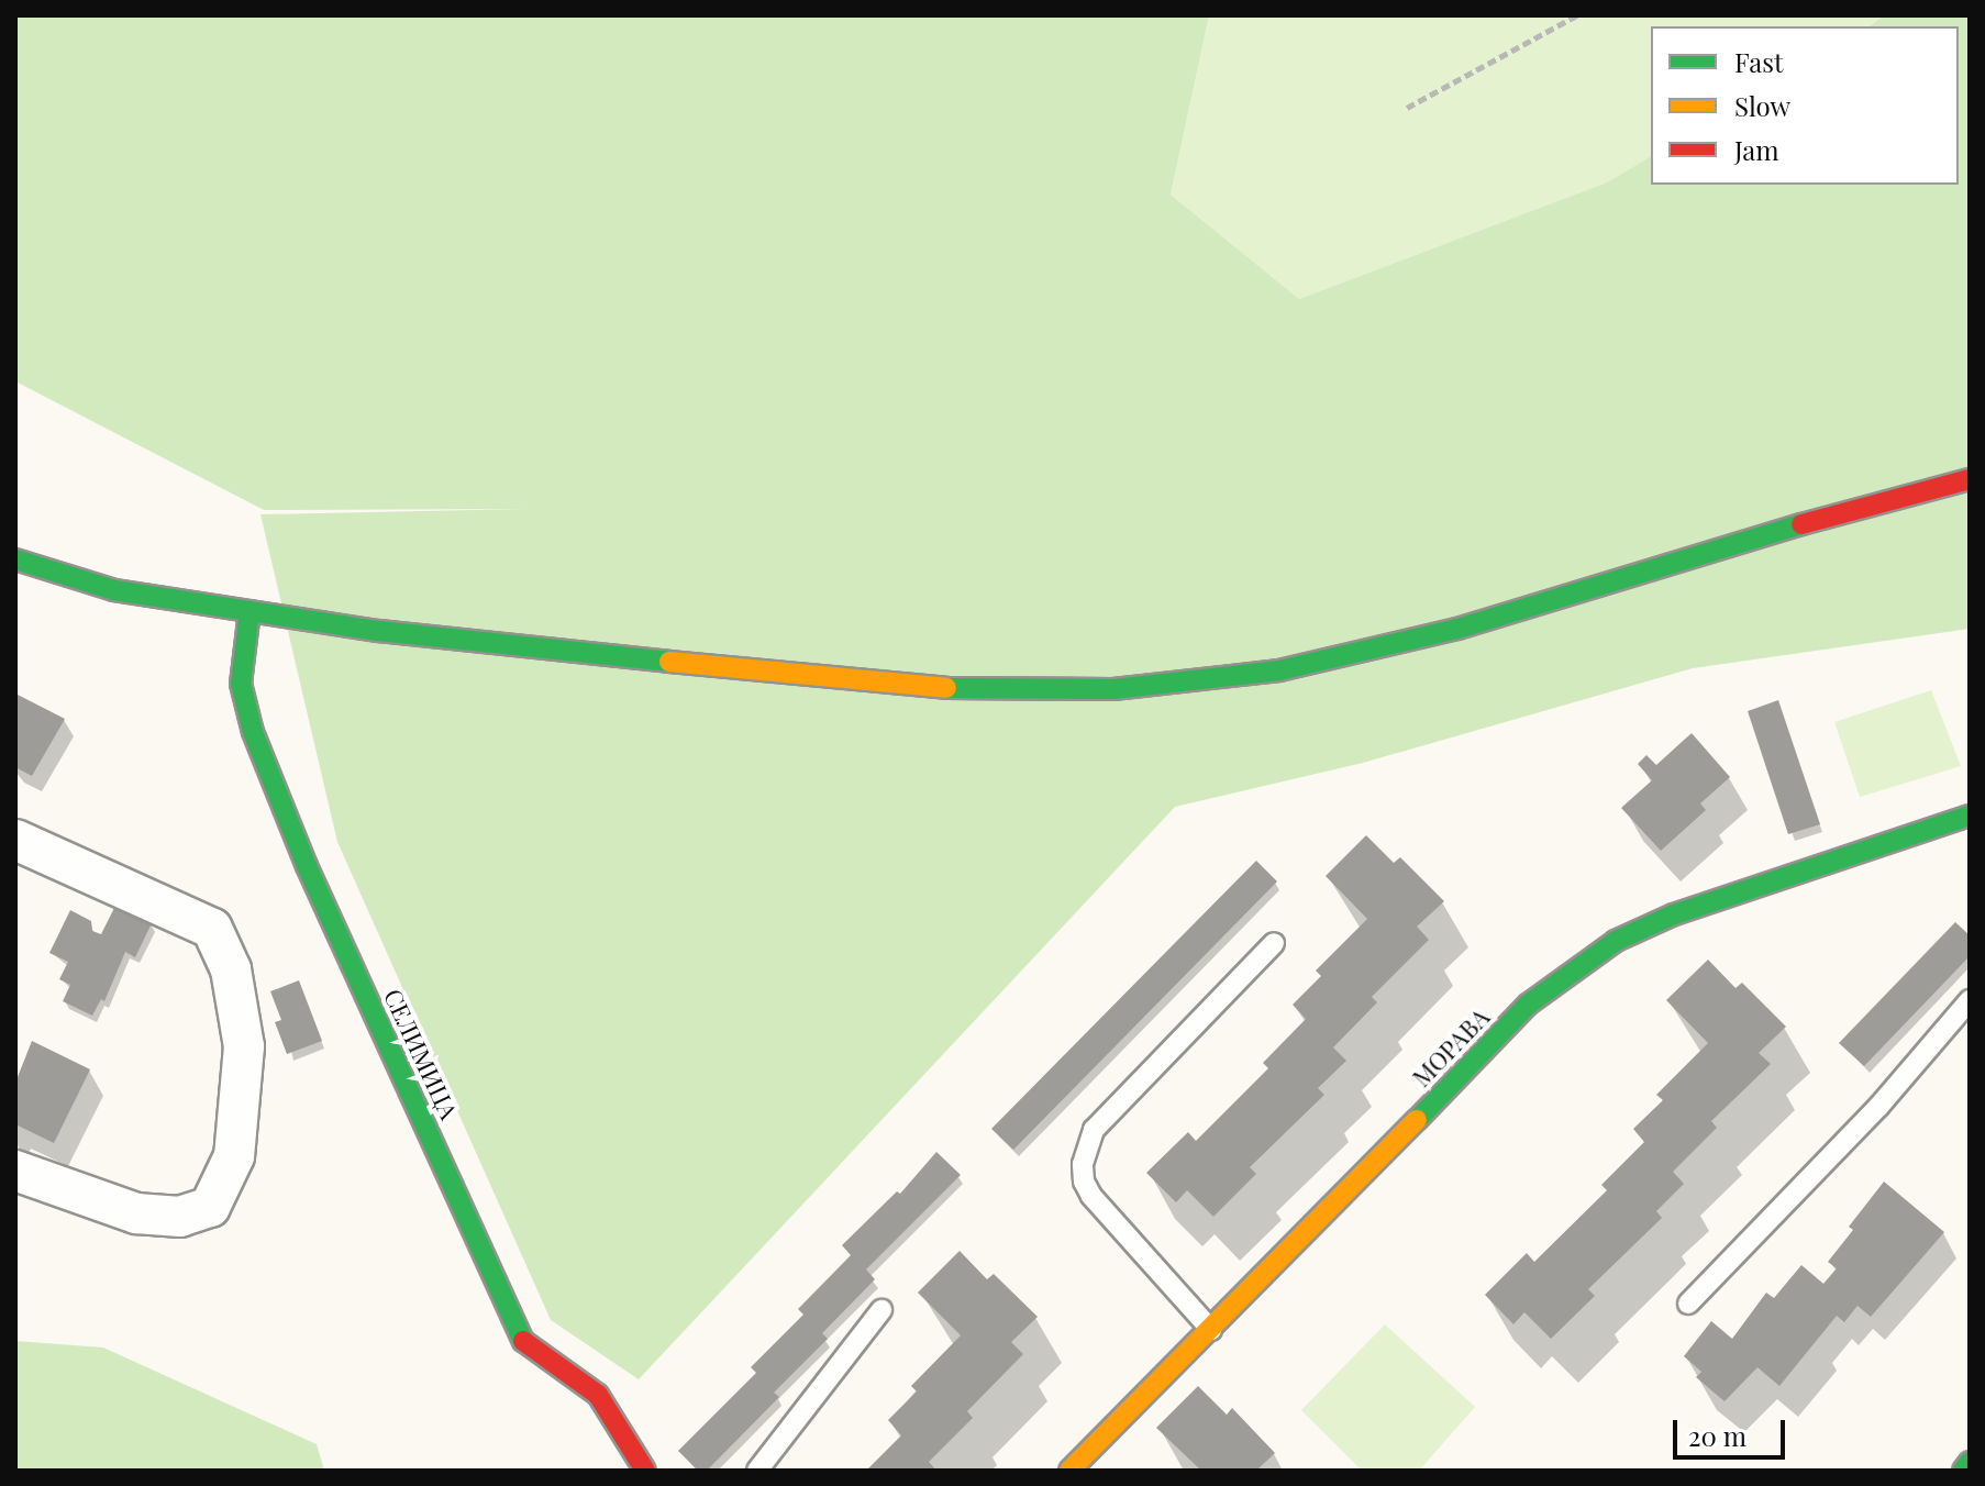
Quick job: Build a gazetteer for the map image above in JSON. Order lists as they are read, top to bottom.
{
  "streets": {
    "street": ["МОРАВА", "СЕЛИМИЦА"]
  },
  "legend": ["Fast", "Slow", "Jam"],
  "scale_bar": "20 m"
}
